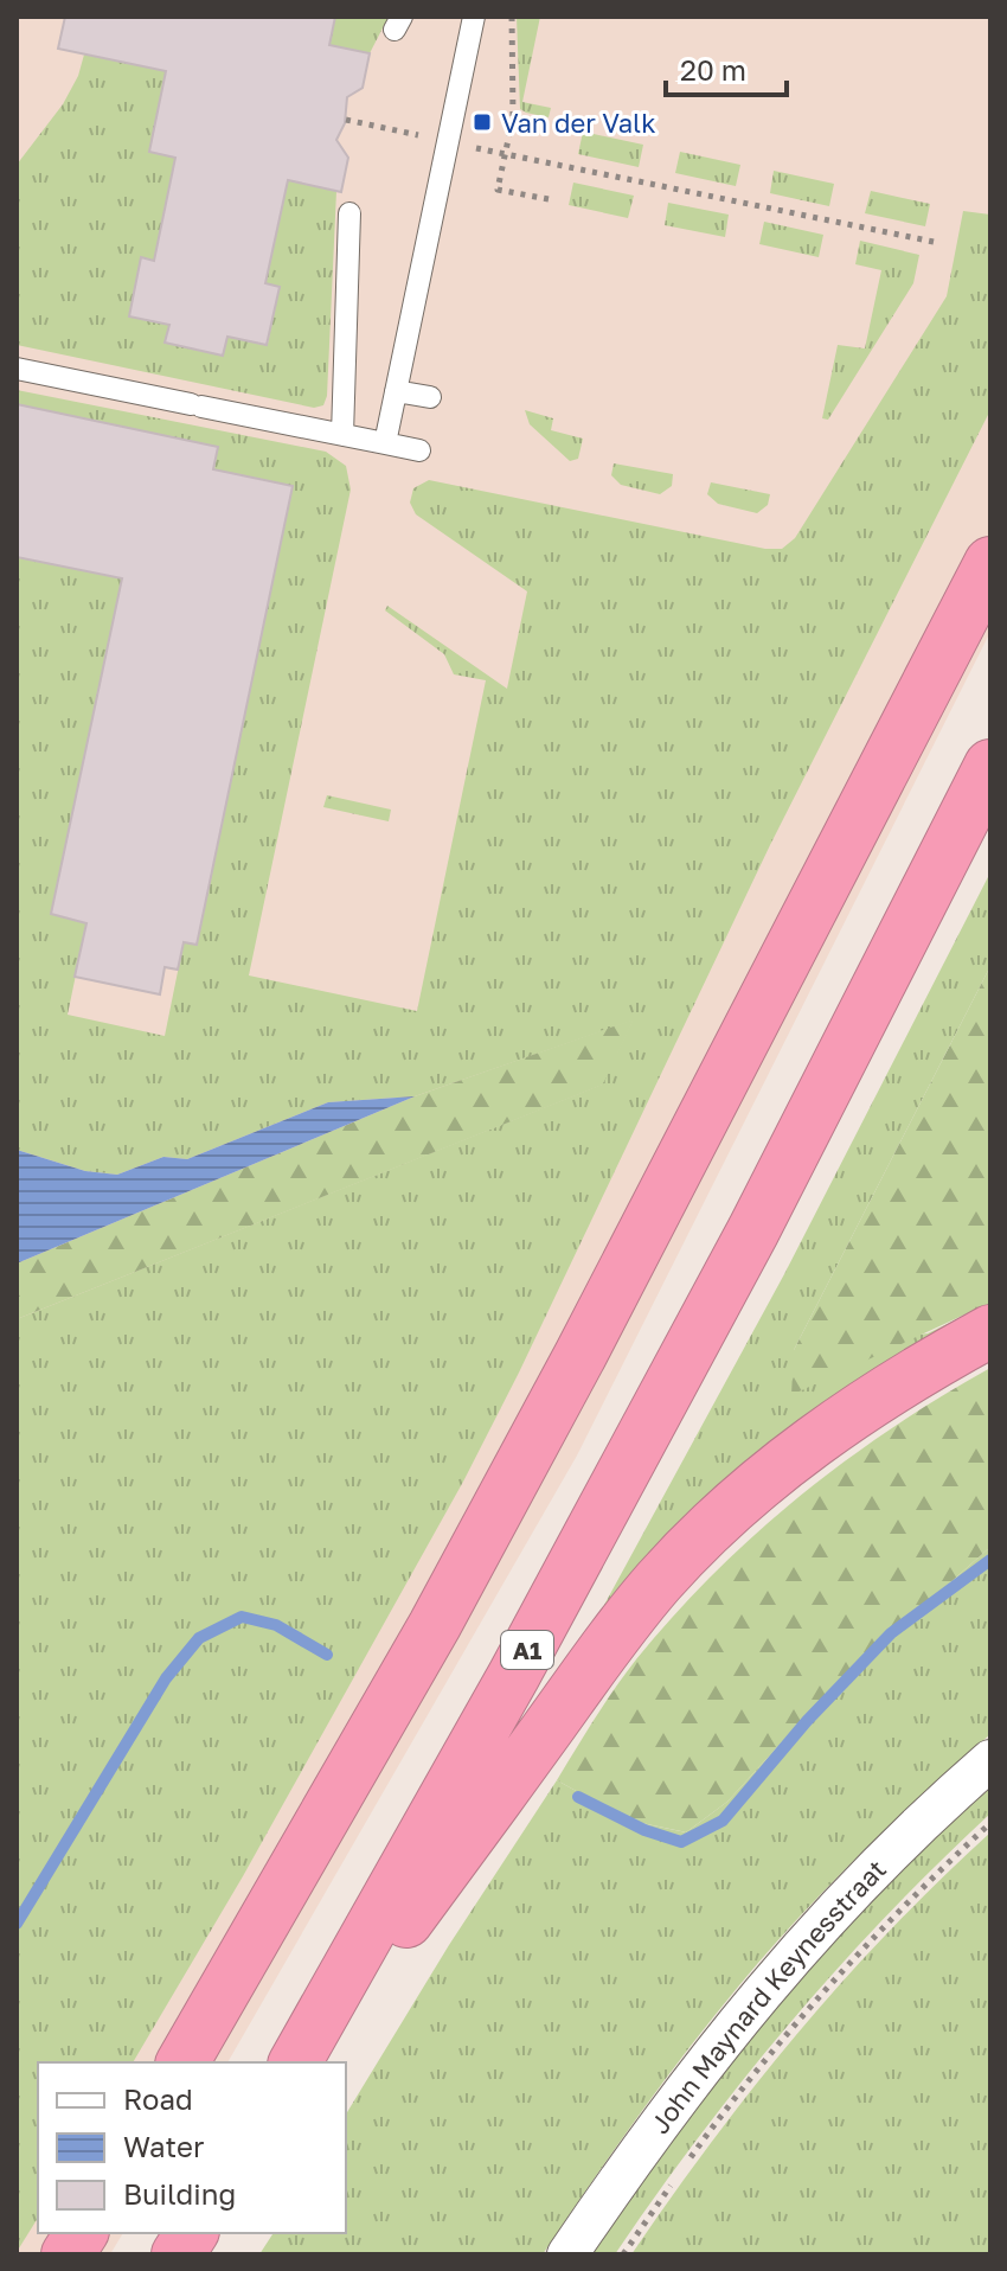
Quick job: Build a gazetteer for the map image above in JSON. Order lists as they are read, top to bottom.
{
  "streets": {
    "highway": ["A1"],
    "street": ["John Maynard Keynesstraat"]
  },
  "places": {
    "transit": ["Van der Valk"]
  },
  "legend": ["Road", "Water", "Building"],
  "scale_bar": "20 m"
}
